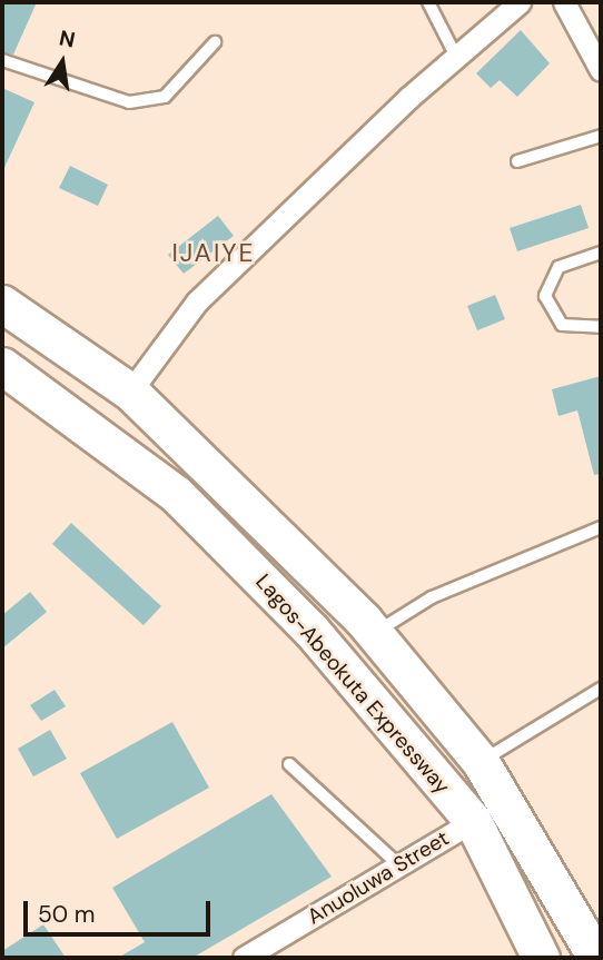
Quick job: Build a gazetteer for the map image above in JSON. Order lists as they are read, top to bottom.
{
  "streets": {
    "highway": ["Lagos-Abeokuta Expressway"],
    "street": ["Anuoluwa Street"]
  },
  "crossings": [
    ["Lagos-Abeokuta Expressway", "Anuoluwa Street"]
  ],
  "districts": ["IJAIYE"],
  "scale_bar": "50 m",
  "north": "top"
}
